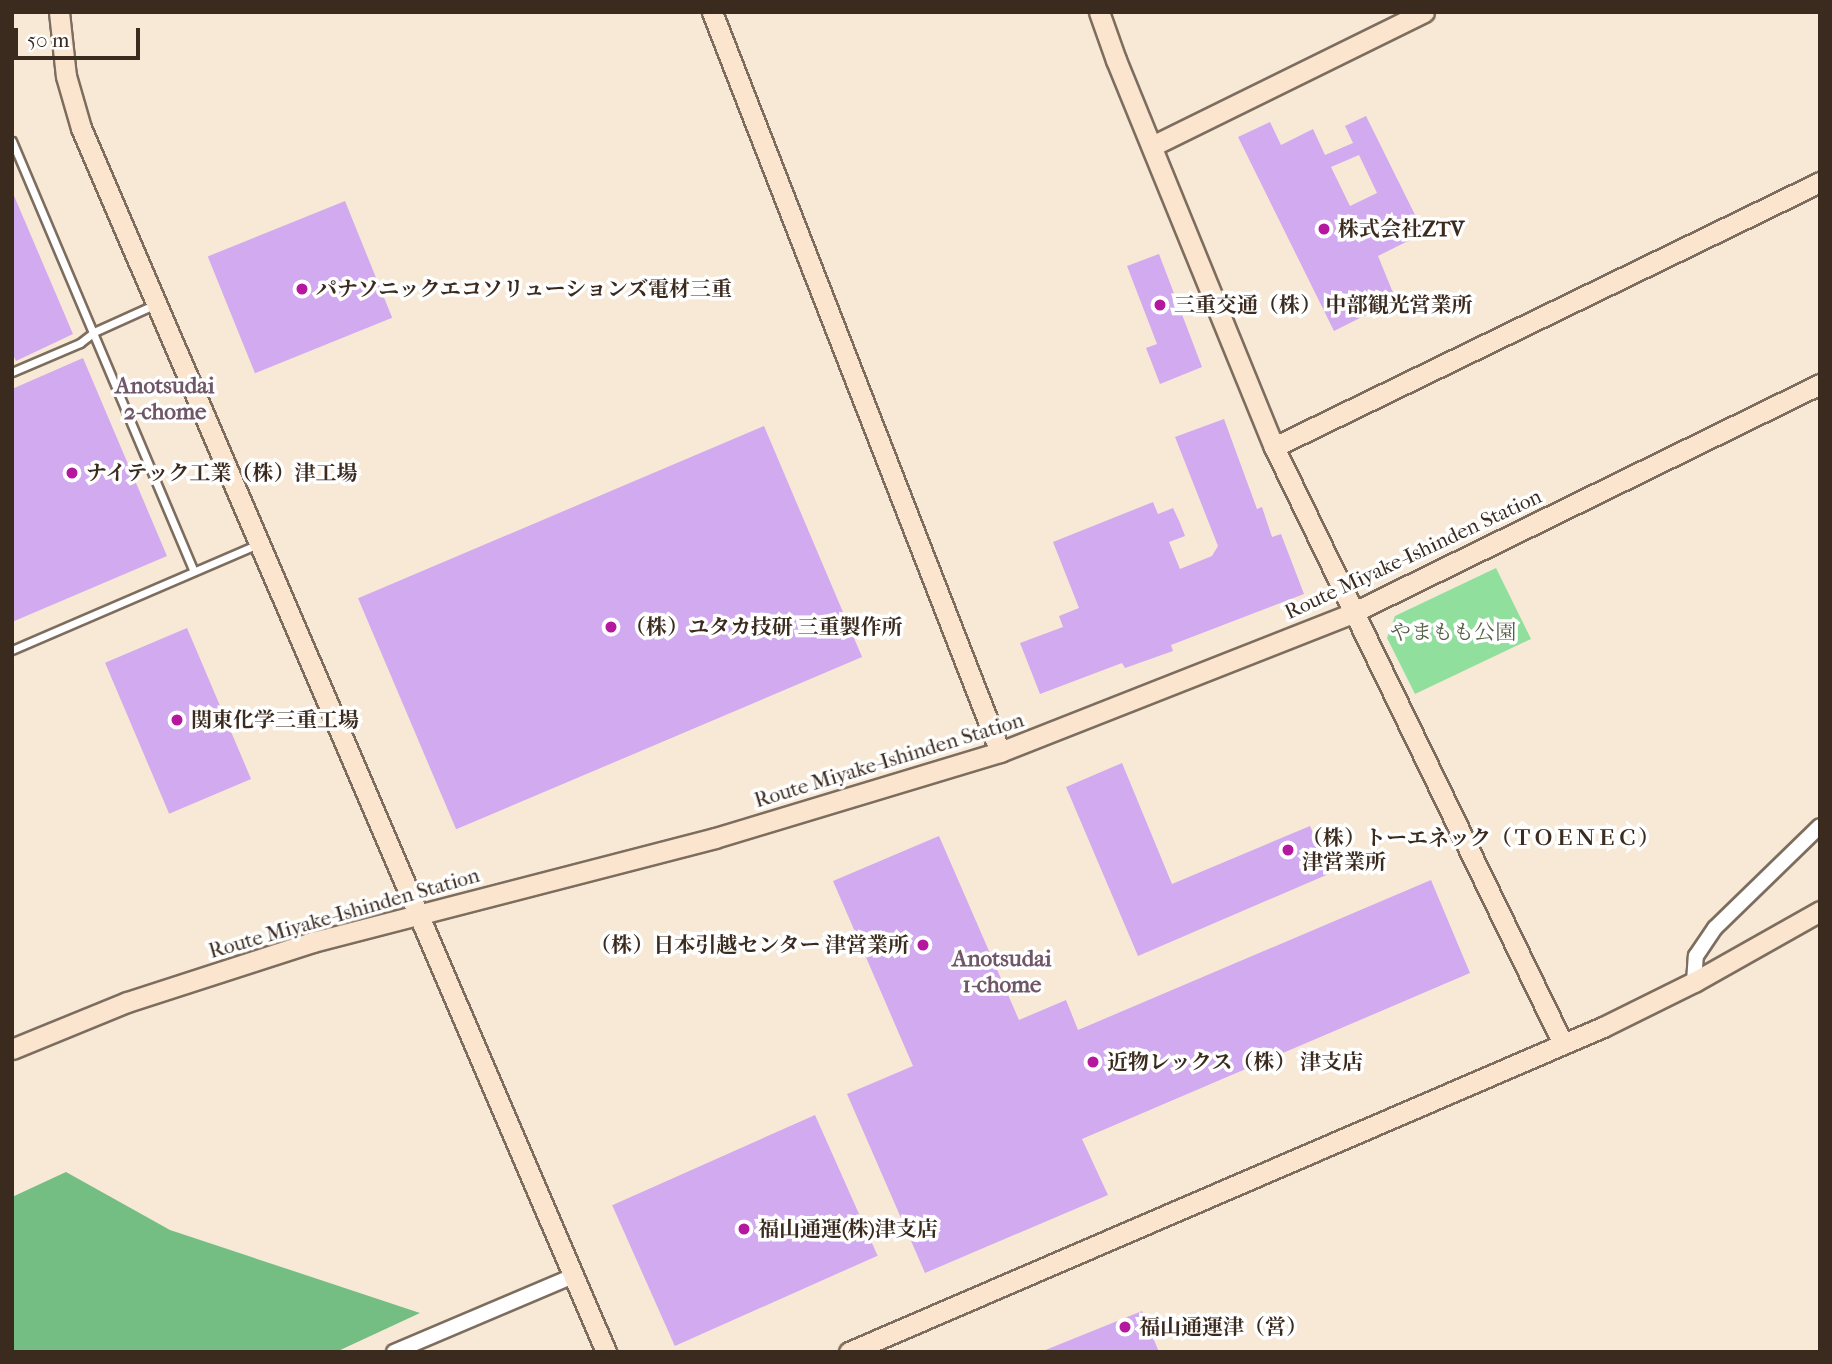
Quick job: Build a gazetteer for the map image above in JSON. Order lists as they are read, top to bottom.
{
  "streets": {
    "street": ["Route Miyake-Ishinden Station"]
  },
  "districts": ["Anotsudai 2-chome", "Anotsudai 1-chome"],
  "parks": ["やまもも公園"],
  "places": [
    "株式会社ZTV",
    "パナソニックエコソリューションズ電材三重",
    "三重交通（株） 中部観光営業所",
    "ナイテック工業（株）津工場",
    "（株）ユタカ技研 三重製作所",
    "関東化学三重工場",
    "（株）トーエネック（ＴＯＥＮＥＣ） 津営業所",
    "（株）日本引越センター 津営業所",
    "近物レックス（株） 津支店",
    "福山通運(株)津支店",
    "福山通運津（営）"
  ],
  "scale_bar": "50 m"
}
